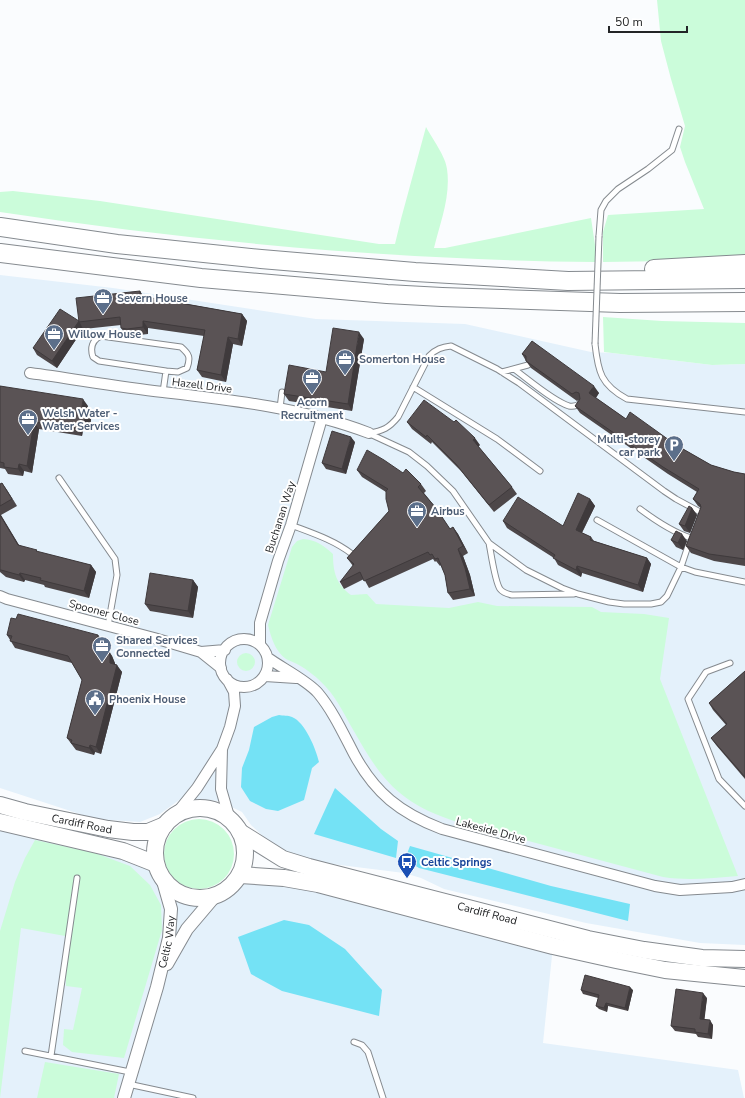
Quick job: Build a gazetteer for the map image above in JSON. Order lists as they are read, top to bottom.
{
  "streets": {
    "main road": ["Cardiff Road"],
    "street": [
      "Hazell Drive",
      "Buchanan Way",
      "Spooner Close",
      "Lakeside Drive",
      "Celtic Way"
    ]
  },
  "crossings": [
    ["Hazell Drive", "Buchanan Way"],
    ["Buchanan Way", "Spooner Close"],
    ["Buchanan Way", "Lakeside Drive"],
    ["Spooner Close", "Lakeside Drive"],
    ["Cardiff Road", "Celtic Way"]
  ],
  "places": {
    "office": [
      "Severn House",
      "Willow House",
      "Somerton House",
      "Acorn Recruitment",
      "Welsh Water - Water Services",
      "Airbus",
      "Shared Services Connected"
    ],
    "parking": ["Multi-storey car park"],
    "public building": ["Phoenix House"],
    "bus stop": ["Celtic Springs"]
  },
  "scale_bar": "50 m"
}
